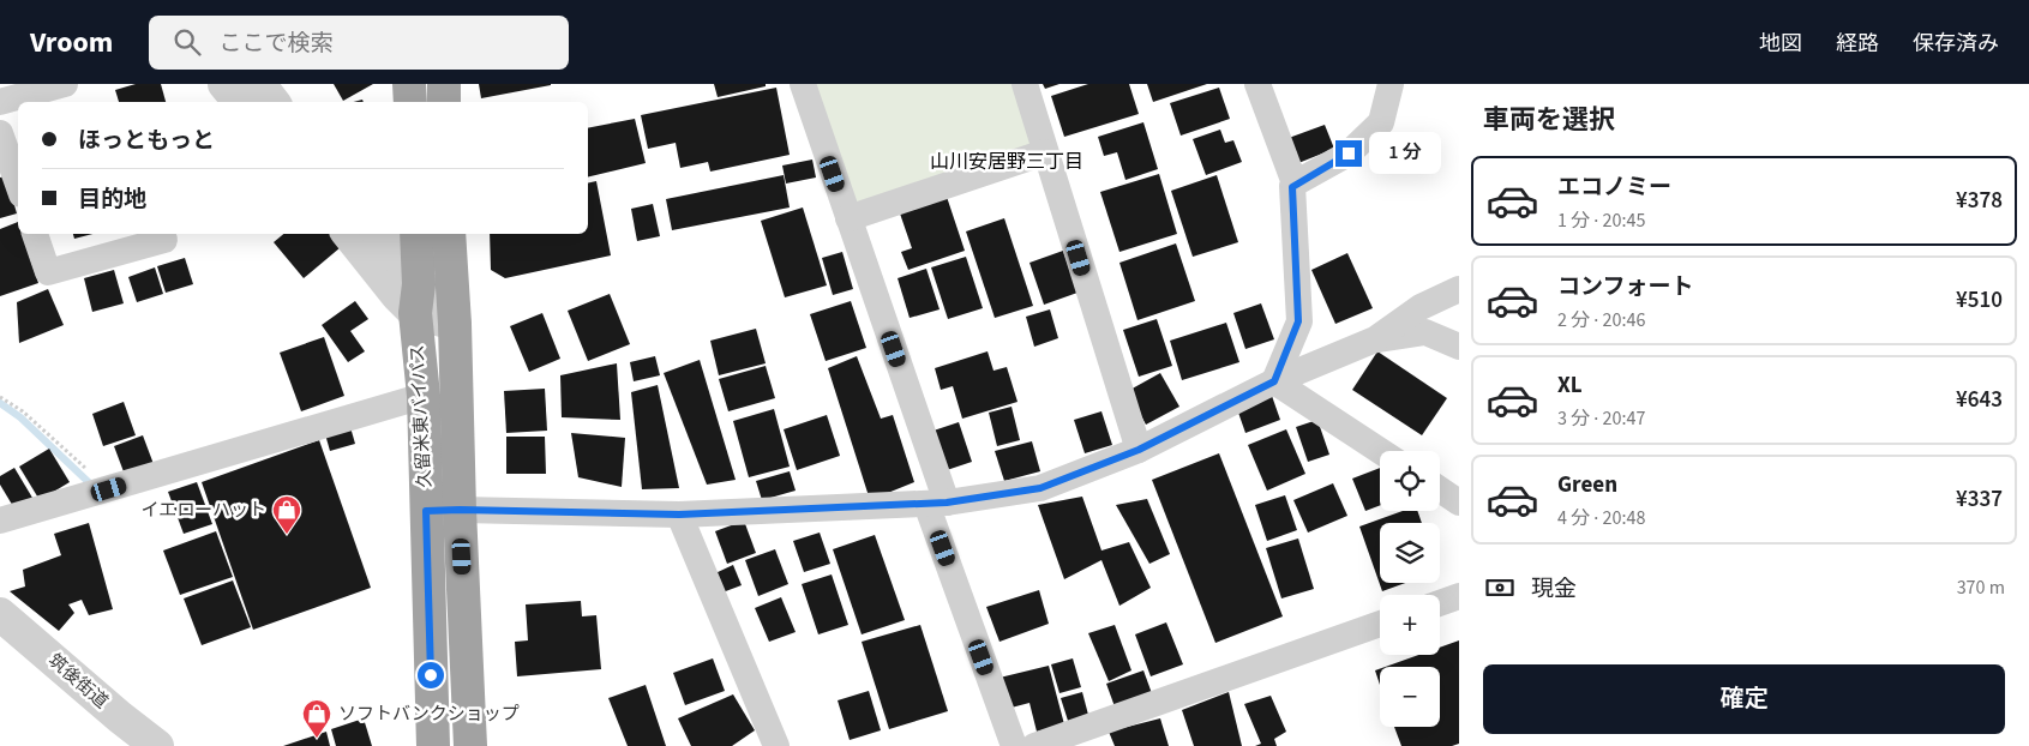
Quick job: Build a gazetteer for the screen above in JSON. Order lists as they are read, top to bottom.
{
  "streets": {
    "highway": ["久留米東バイパス"],
    "street": ["筑後街道"]
  },
  "districts": ["山川安居野三丁目"],
  "places": {
    "shop": ["イエローハット", "ソフトバンクショップ"]
  },
  "page": {
    "header": "Vroom",
    "search": "ここで検索",
    "nav": ["地図", "経路", "保存済み"],
    "heading": "車両を選択",
    "banner": ["ほっともっと", "目的地"],
    "bubble": "1 分",
    "list": [
      {
        "name": "エコノミー",
        "note": "1 分 · 20:45",
        "value": "¥378"
      },
      {
        "name": "コンフォート",
        "note": "2 分 · 20:46",
        "value": "¥510"
      },
      {
        "name": "XL",
        "note": "3 分 · 20:47",
        "value": "¥643"
      },
      {
        "name": "Green",
        "note": "4 分 · 20:48",
        "value": "¥337"
      }
    ],
    "map_buttons": ["+", "−"],
    "pay": ["現金", "370 m"],
    "buttons": "確定"
  }
}
